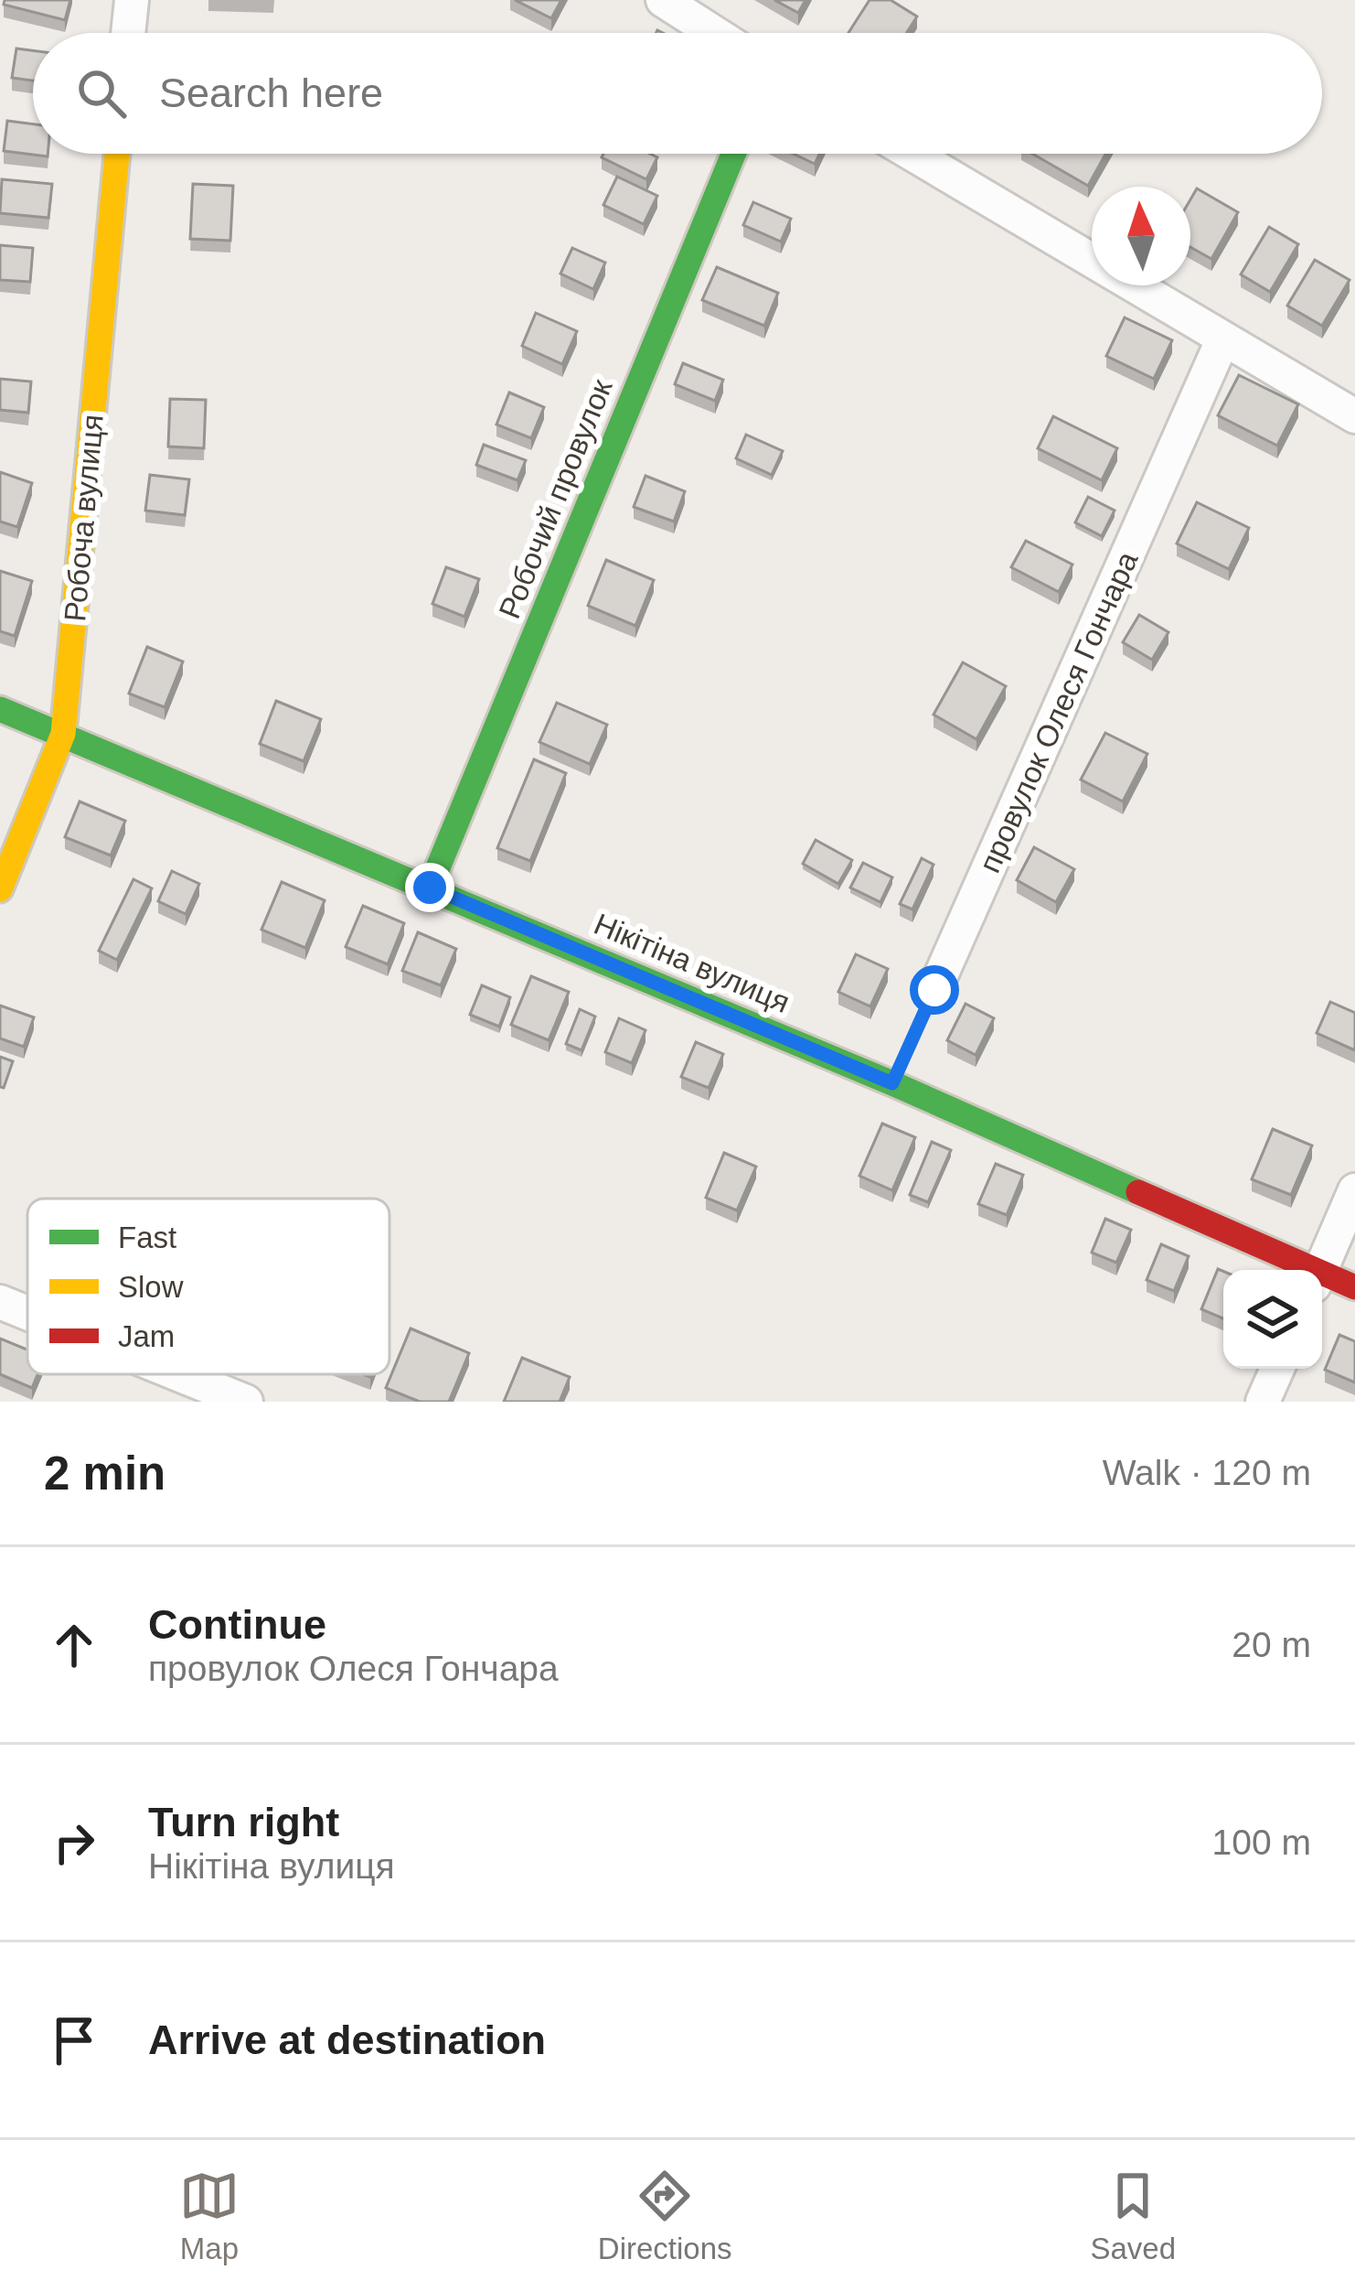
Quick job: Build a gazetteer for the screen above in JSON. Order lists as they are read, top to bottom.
{
  "streets": {
    "street": [
      "Робочий провулок",
      "Робоча вулиця",
      "провулок Олеся Гончара",
      "Нікітіна вулиця"
    ]
  },
  "crossings": [
    ["Робочий провулок", "Нікітіна вулиця"],
    ["Робоча вулиця", "Нікітіна вулиця"]
  ],
  "legend": ["Fast", "Slow", "Jam"],
  "north": "top",
  "page": {
    "search": "Search here",
    "heading": ["2 min", "Walk · 120 m"],
    "list": [
      ["Continue", "провулок Олеся Гончара", "20 m"],
      ["Turn right", "Нікітіна вулиця", "100 m"],
      "Arrive at destination"
    ],
    "nav": ["Map", "Directions", "Saved"]
  }
}
